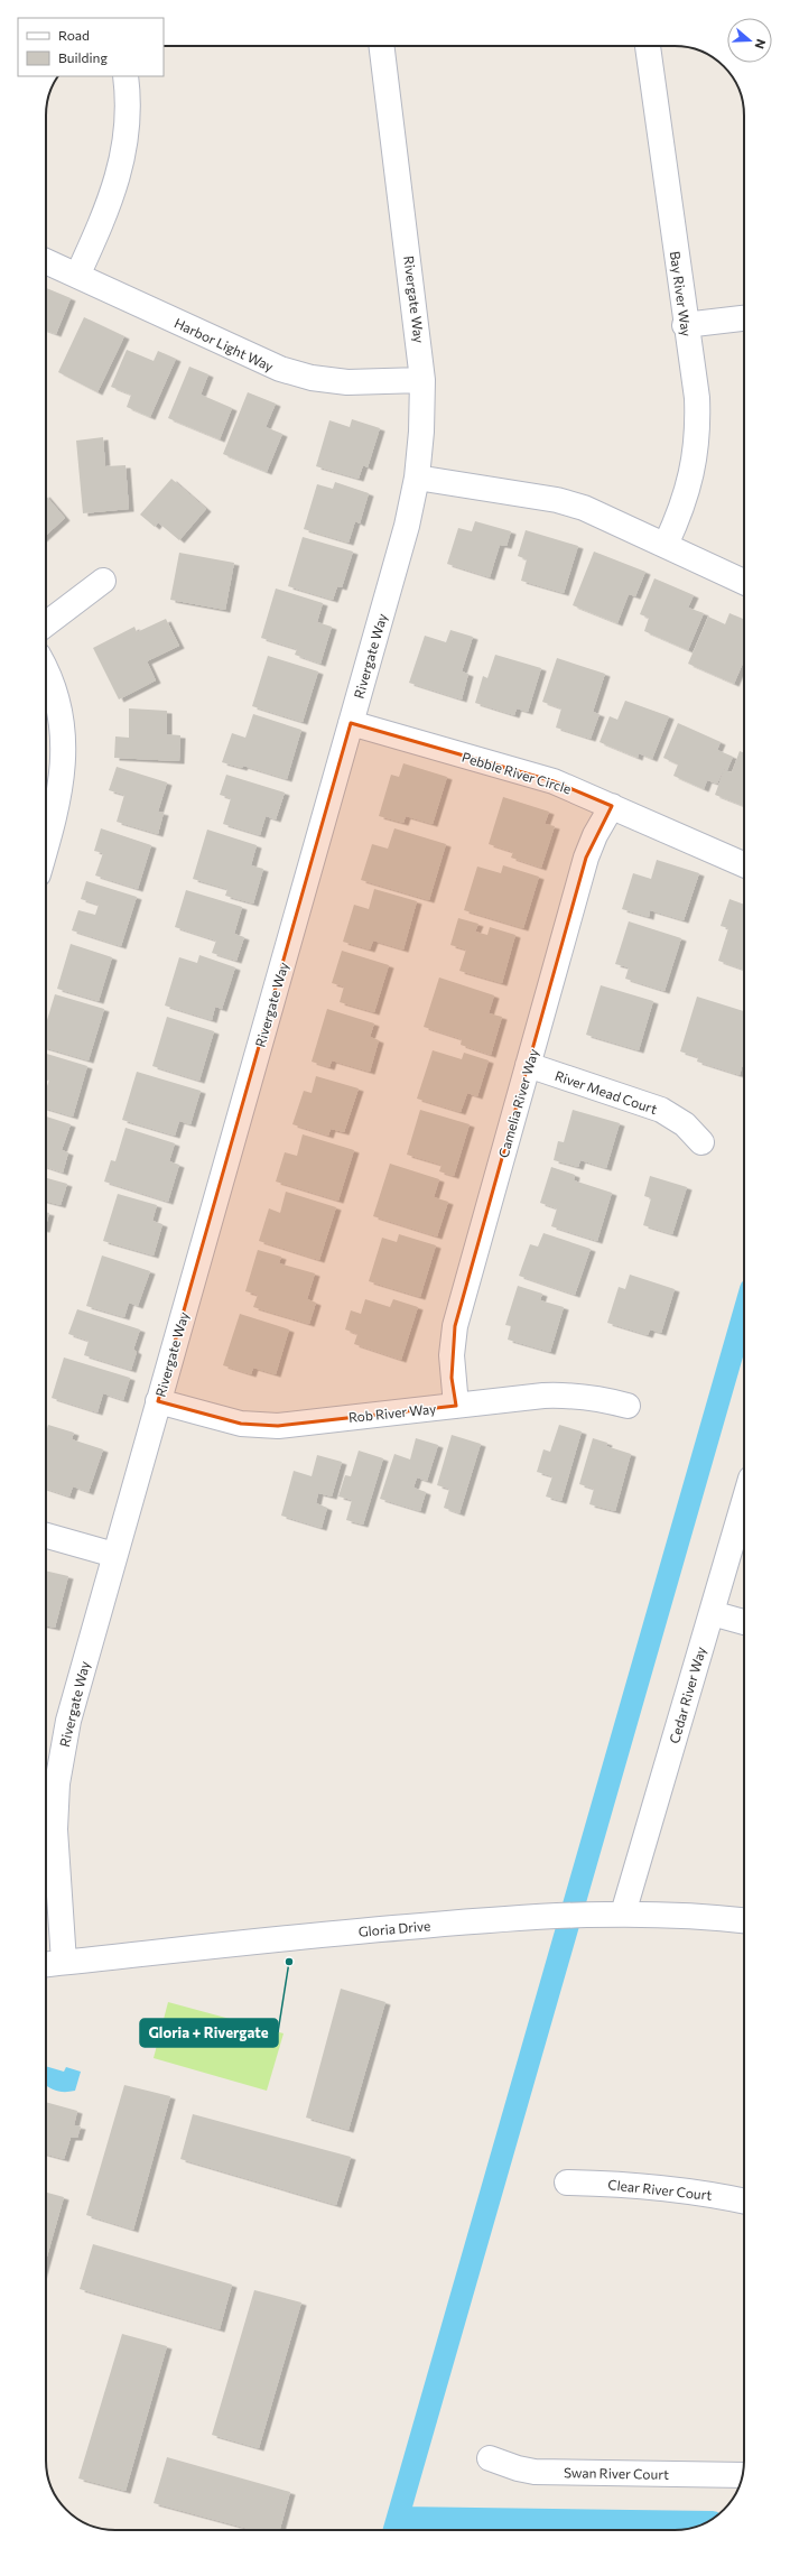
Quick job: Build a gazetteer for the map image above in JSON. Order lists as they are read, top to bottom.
{
  "streets": {
    "street": [
      "Bay River Way",
      "Rivergate Way",
      "Harbor Light Way",
      "Pebble River Circle",
      "River Mead Court",
      "Camelia River Way",
      "Rob River Way",
      "Cedar River Way",
      "Gloria Drive",
      "Clear River Court",
      "Swan River Court"
    ]
  },
  "crossings": [
    ["Rivergate Way", "Harbor Light Way"],
    ["Rivergate Way", "Pebble River Circle"],
    ["Rivergate Way", "Rob River Way"],
    ["Rivergate Way", "Gloria Drive"],
    ["Pebble River Circle", "Camelia River Way"],
    ["River Mead Court", "Camelia River Way"],
    ["Camelia River Way", "Rob River Way"],
    ["Cedar River Way", "Gloria Drive"]
  ],
  "places": ["Gloria + Rivergate"],
  "legend": ["Road", "Building"],
  "north": "right"
}
